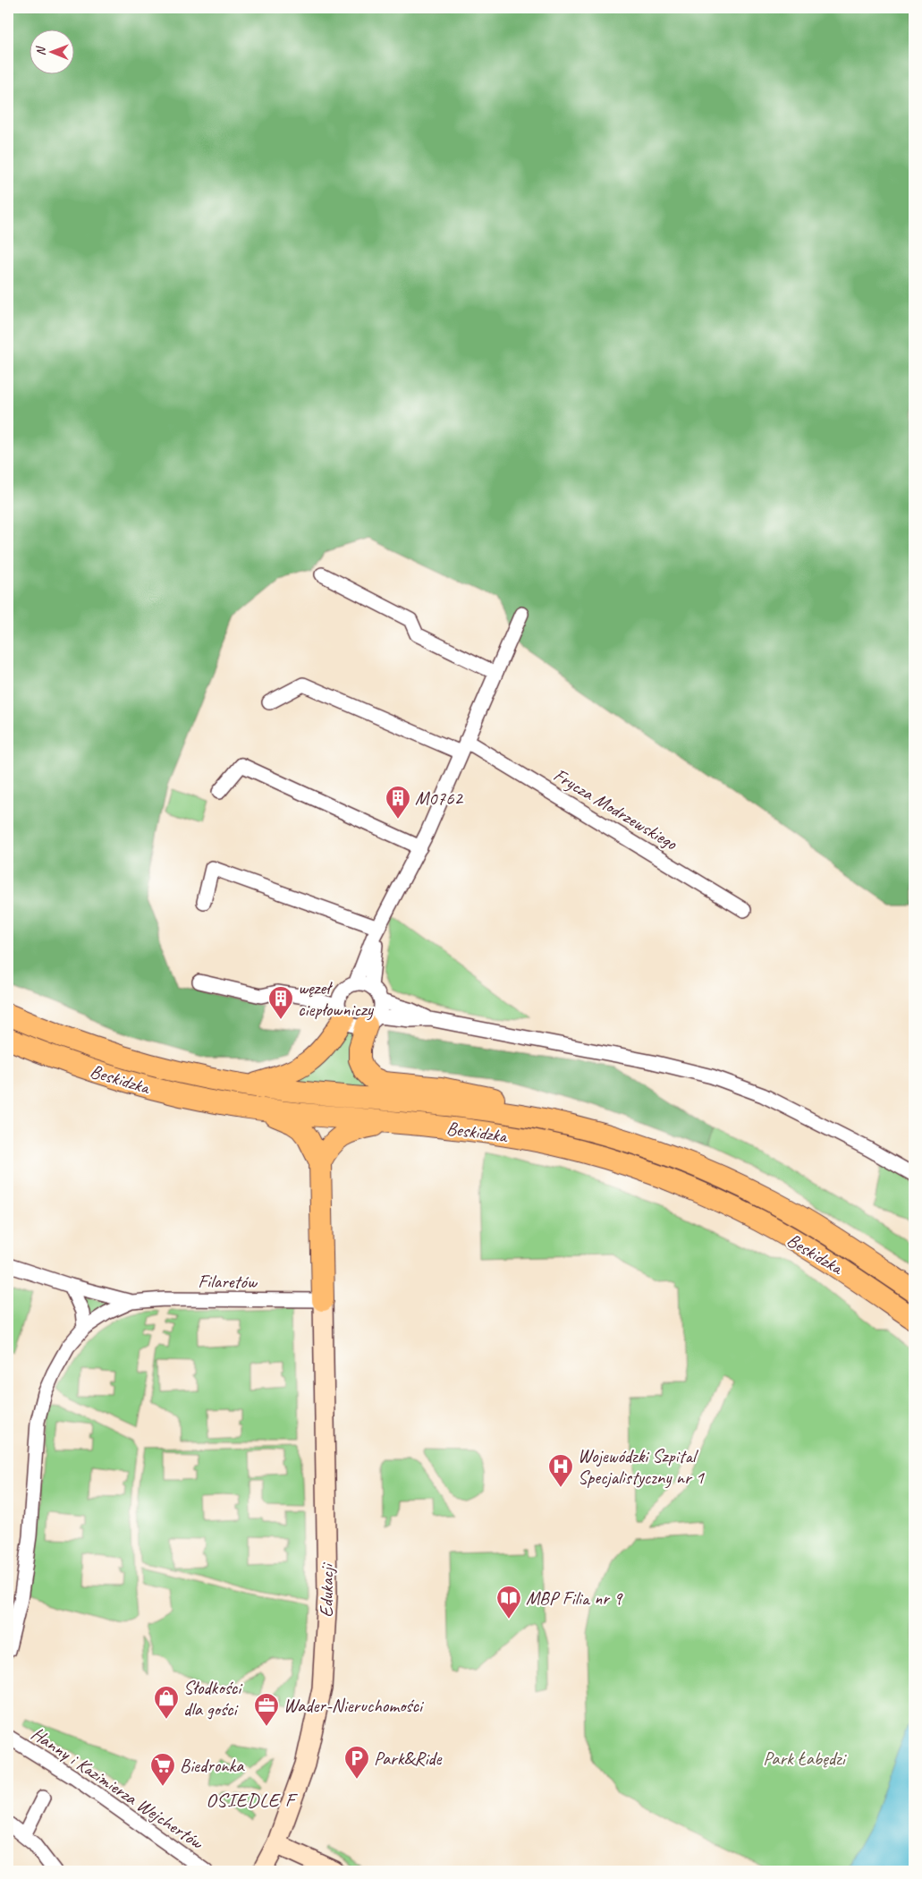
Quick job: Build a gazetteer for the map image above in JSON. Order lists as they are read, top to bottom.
{
  "streets": {
    "main road": ["Beskidzka"],
    "street": [
      "Frycza Modrzewskiego",
      "Filaretów",
      "Edukacji",
      "Hanny i Kazimierza Wejchertów"
    ]
  },
  "crossings": [
    ["Filaretów", "Edukacji"]
  ],
  "districts": ["OSIEDLE F"],
  "parks": ["Park Łabędzi"],
  "places": {
    "building": ["M0762", "węzeł ciepłowniczy"],
    "hospital": ["Wojewódzki Szpital Specjalistyczny nr 1"],
    "library": ["MBP Filia nr 9"],
    "shop": ["Słodkości dla gości"],
    "office": ["Wader-Nieruchomości"],
    "parking": ["Park&Ride"],
    "supermarket": ["Biedronka"]
  },
  "north": "left"
}
